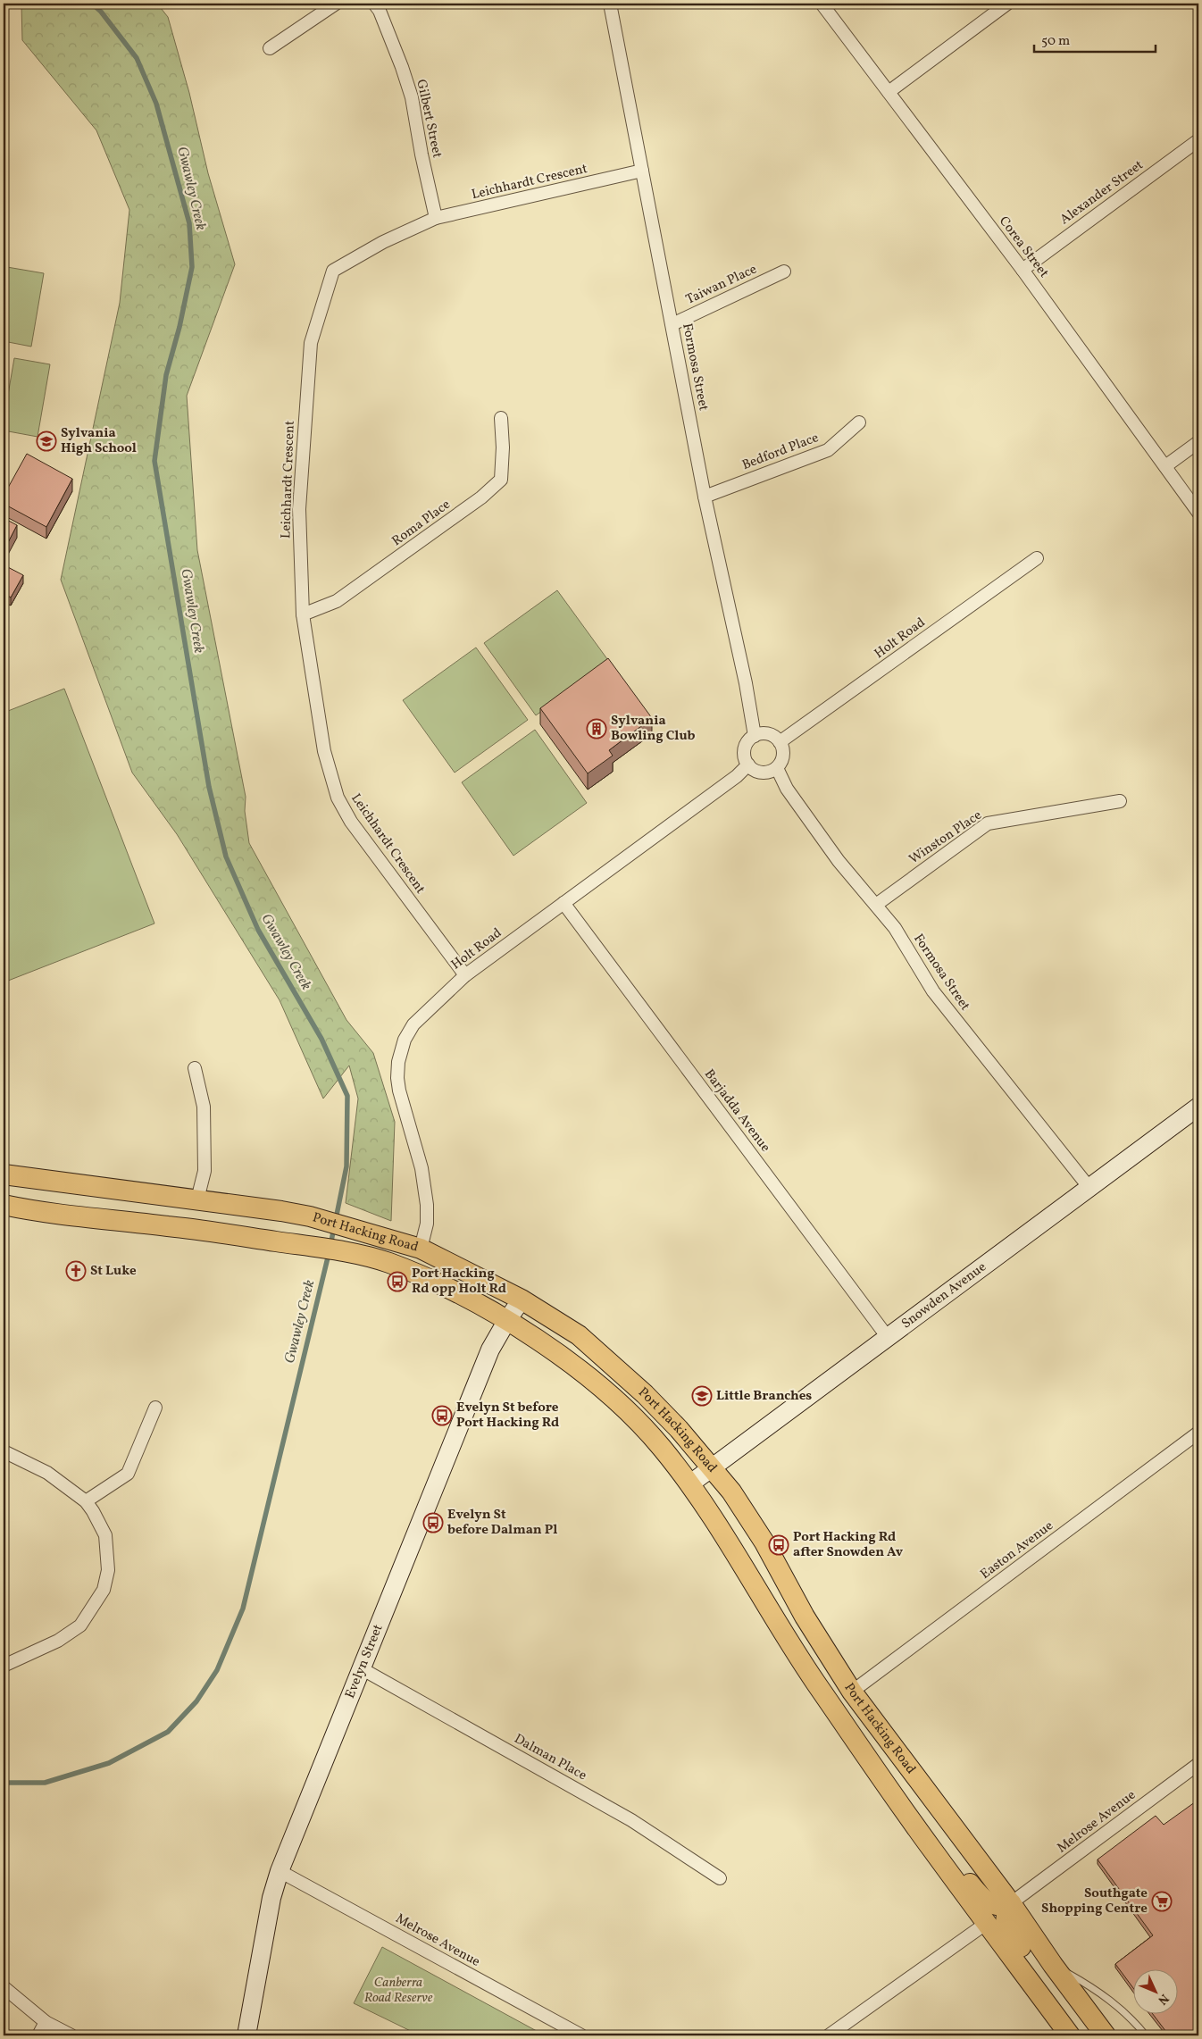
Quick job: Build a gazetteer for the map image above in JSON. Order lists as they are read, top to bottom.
{
  "streets": {
    "main road": ["Port Hacking Road"],
    "street": [
      "Gilbert Street",
      "Leichhardt Crescent",
      "Alexander Street",
      "Corea Street",
      "Taiwan Place",
      "Formosa Street",
      "Bedford Place",
      "Roma Place",
      "Holt Road",
      "Winston Place",
      "Barjadda Avenue",
      "Snowden Avenue",
      "Easton Avenue",
      "Evelyn Street",
      "Dalman Place",
      "Melrose Avenue"
    ]
  },
  "crossings": [
    ["Gilbert Street", "Leichhardt Crescent"],
    ["Leichhardt Crescent", "Formosa Street"],
    ["Leichhardt Crescent", "Roma Place"],
    ["Leichhardt Crescent", "Holt Road"],
    ["Alexander Street", "Corea Street"],
    ["Taiwan Place", "Formosa Street"],
    ["Formosa Street", "Bedford Place"],
    ["Formosa Street", "Holt Road"],
    ["Formosa Street", "Winston Place"],
    ["Formosa Street", "Snowden Avenue"],
    ["Holt Road", "Barjadda Avenue"],
    ["Holt Road", "Port Hacking Road"],
    ["Barjadda Avenue", "Snowden Avenue"],
    ["Port Hacking Road", "Snowden Avenue"],
    ["Port Hacking Road", "Easton Avenue"],
    ["Port Hacking Road", "Evelyn Street"],
    ["Port Hacking Road", "Melrose Avenue"],
    ["Evelyn Street", "Dalman Place"],
    ["Evelyn Street", "Melrose Avenue"]
  ],
  "water": ["Gwawley Creek"],
  "parks": ["Canberra Road Reserve"],
  "places": {
    "school or university": ["Sylvania High School", "Little Branches"],
    "building": ["Sylvania Bowling Club"],
    "church": ["St Luke"],
    "bus stop": [
      "Port Hacking Rd opp Holt Rd",
      "Evelyn St before Port Hacking Rd",
      "Evelyn St before Dalman Pl",
      "Port Hacking Rd after Snowden Av"
    ],
    "supermarket": ["Southgate Shopping Centre"]
  },
  "scale_bar": "50 m",
  "north": "bottom right"
}
